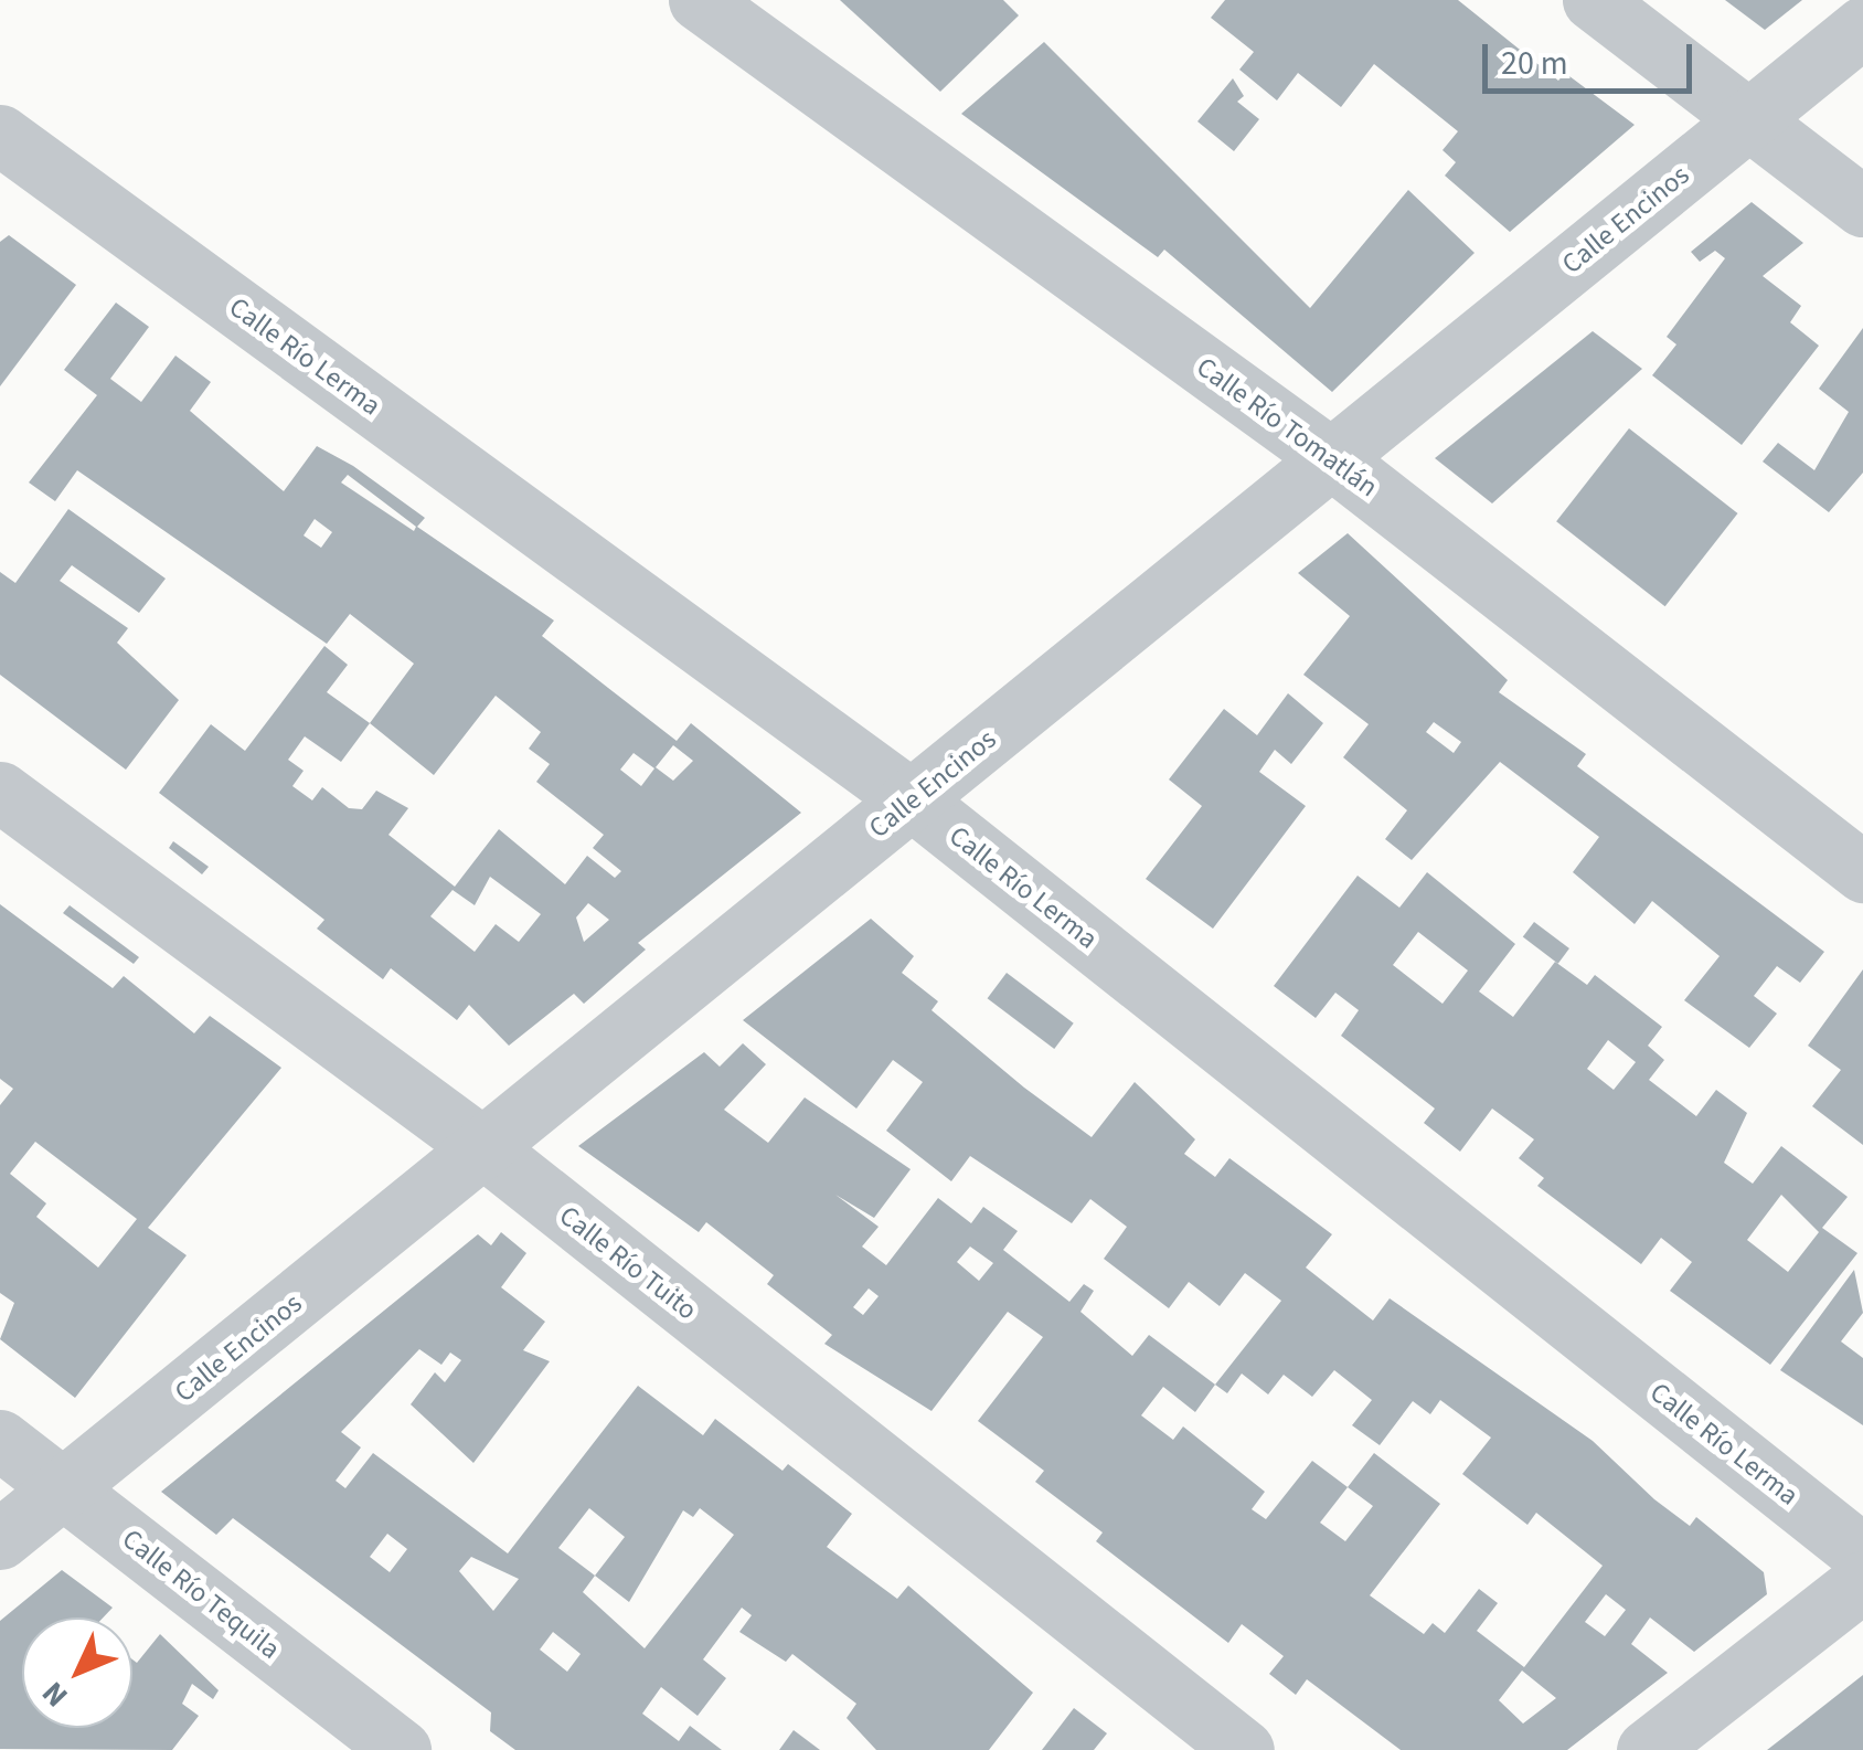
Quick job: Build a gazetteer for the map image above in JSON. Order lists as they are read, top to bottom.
{
  "streets": {
    "street": [
      "Calle Encinos",
      "Calle Río Lerma",
      "Calle Río Tomatlán",
      "Calle Río Tuito",
      "Calle Río Tequila"
    ]
  },
  "crossings": [
    ["Calle Encinos", "Calle Río Lerma"],
    ["Calle Encinos", "Calle Río Tomatlán"],
    ["Calle Encinos", "Calle Río Tuito"],
    ["Calle Encinos", "Calle Río Tequila"]
  ],
  "scale_bar": "20 m",
  "north": "bottom left"
}
